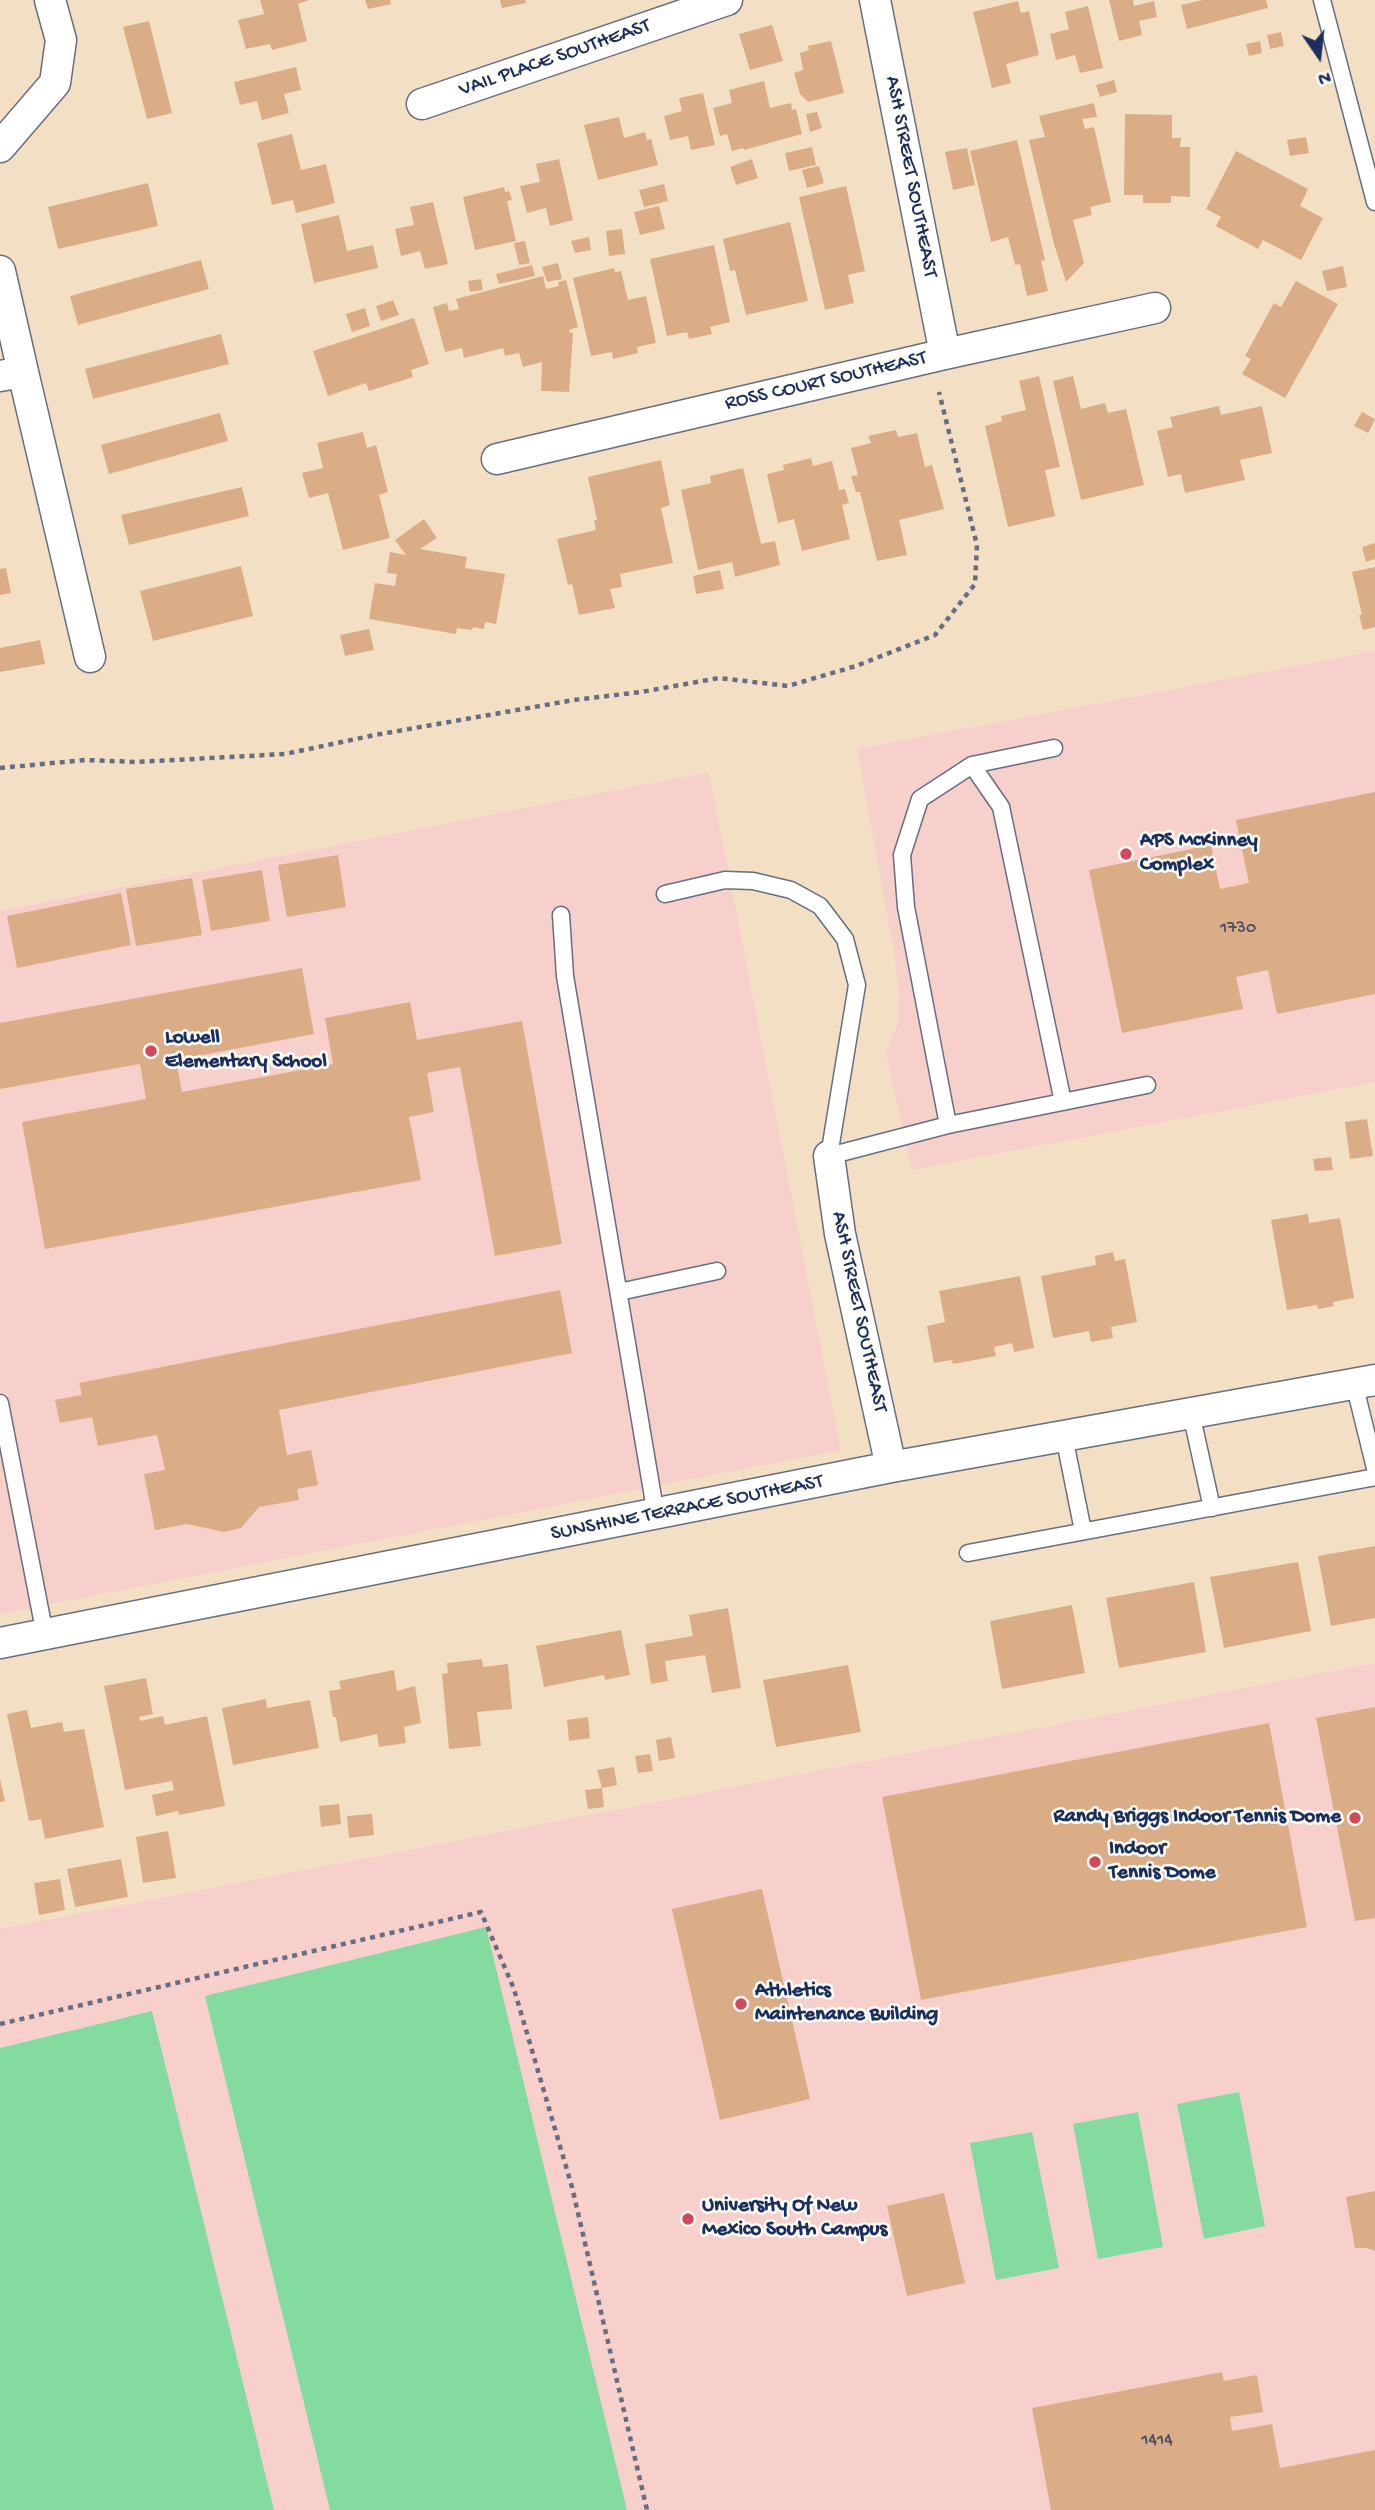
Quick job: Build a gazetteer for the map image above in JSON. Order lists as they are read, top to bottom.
{
  "streets": {
    "street": [
      "VAIL PLACE SOUTHEAST",
      "ASH STREET SOUTHEAST",
      "ROSS COURT SOUTHEAST",
      "SUNSHINE TERRACE SOUTHEAST"
    ]
  },
  "crossings": [
    ["ASH STREET SOUTHEAST", "ROSS COURT SOUTHEAST"],
    ["ASH STREET SOUTHEAST", "SUNSHINE TERRACE SOUTHEAST"]
  ],
  "places": [
    "APS McKinney Complex",
    "Lowell Elementary School",
    "Randy Briggs Indoor Tennis Dome",
    "Indoor Tennis Dome",
    "Athletics Maintenance Building",
    "University Of New Mexico South Campus"
  ],
  "house_numbers": ["1730", "1414"],
  "north": "bottom"
}
